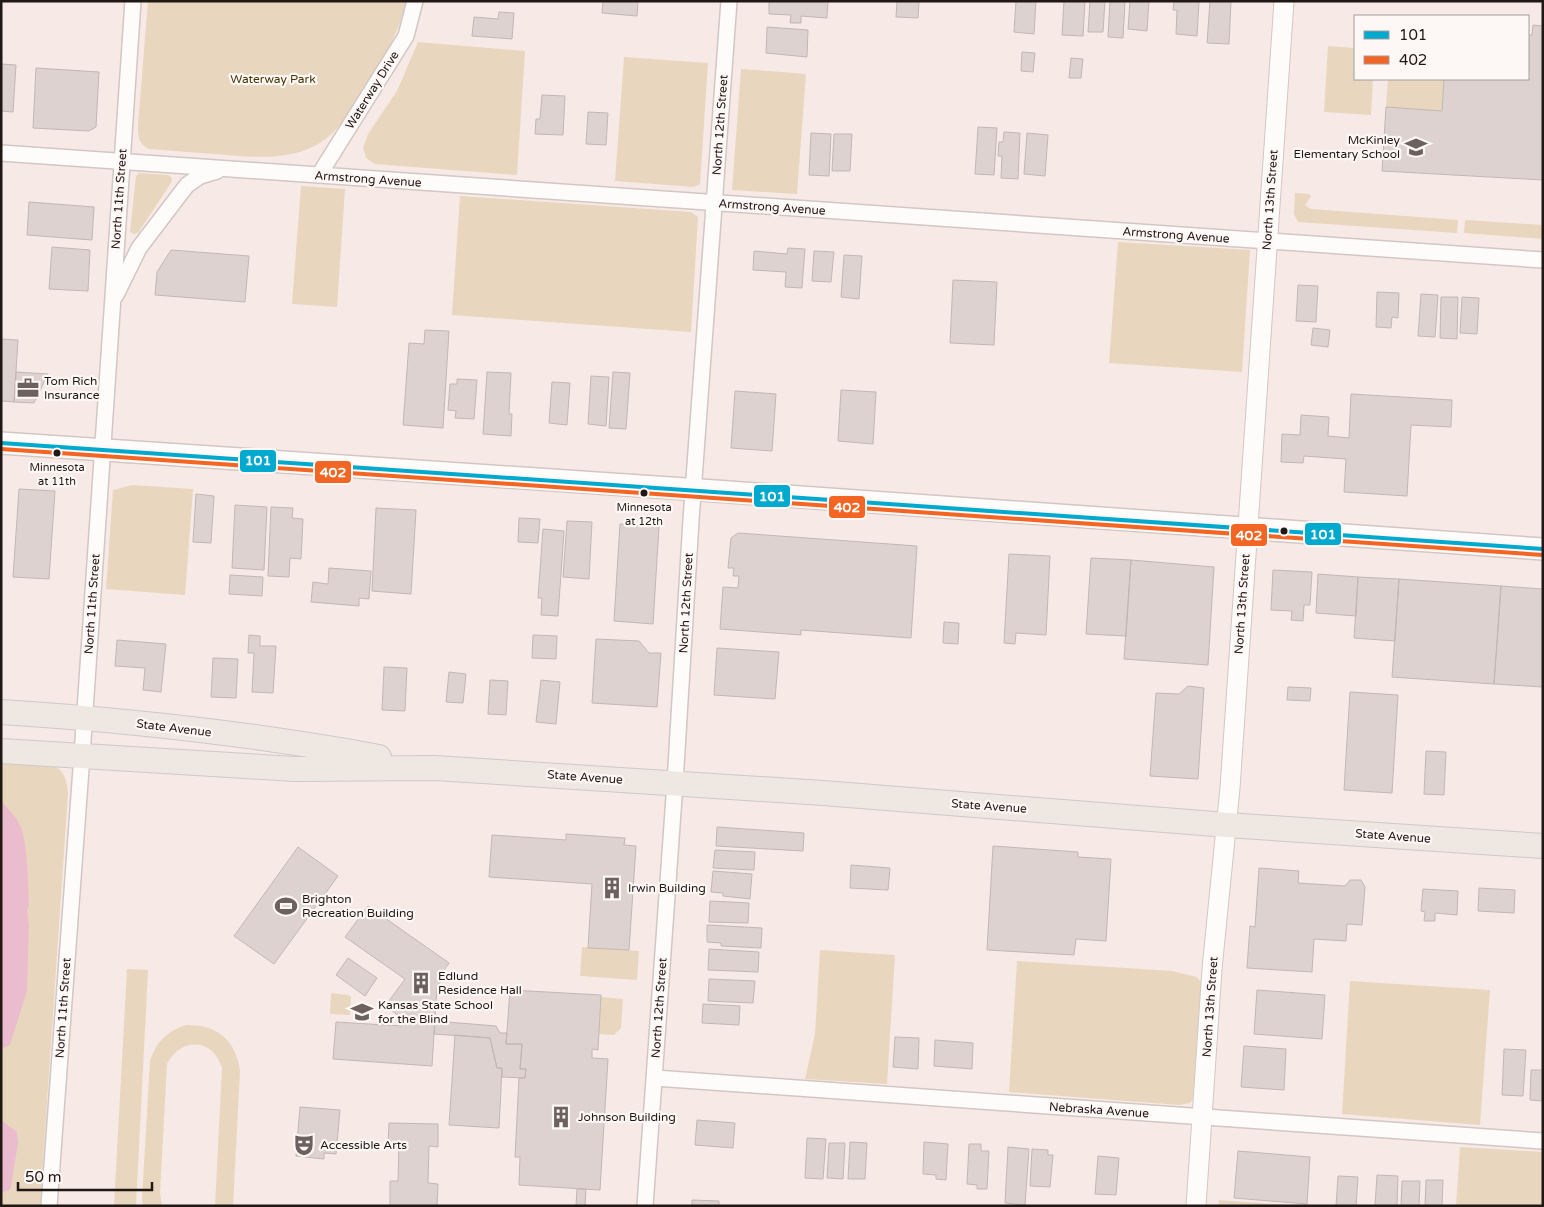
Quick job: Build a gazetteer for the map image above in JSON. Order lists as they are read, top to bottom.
{
  "streets": {
    "main road": ["State Avenue"],
    "street": [
      "Waterway Drive",
      "North 12th Street",
      "Armstrong Avenue",
      "North 11th Street",
      "North 13th Street",
      "Nebraska Avenue"
    ]
  },
  "crossings": [
    ["Waterway Drive", "Armstrong Avenue"],
    ["North 12th Street", "Armstrong Avenue"],
    ["North 12th Street", "State Avenue"],
    ["North 12th Street", "Nebraska Avenue"],
    ["Armstrong Avenue", "North 11th Street"],
    ["Armstrong Avenue", "North 13th Street"],
    ["North 11th Street", "State Avenue"],
    ["North 13th Street", "State Avenue"],
    ["North 13th Street", "Nebraska Avenue"]
  ],
  "parks": ["Waterway Park"],
  "places": {
    "school or university": ["McKinley Elementary School", "Kansas State School for the Blind"],
    "office": ["Tom Rich Insurance"],
    "other": ["Minnesota at 11th", "Minnesota at 12th"],
    "building": ["Irwin Building", "Edlund Residence Hall", "Johnson Building"],
    "sports": ["Brighton Recreation Building"],
    "theatre": ["Accessible Arts"]
  },
  "lines": ["transit line 101", "transit line 402"],
  "legend": ["101", "402"],
  "scale_bar": "50 m"
}
